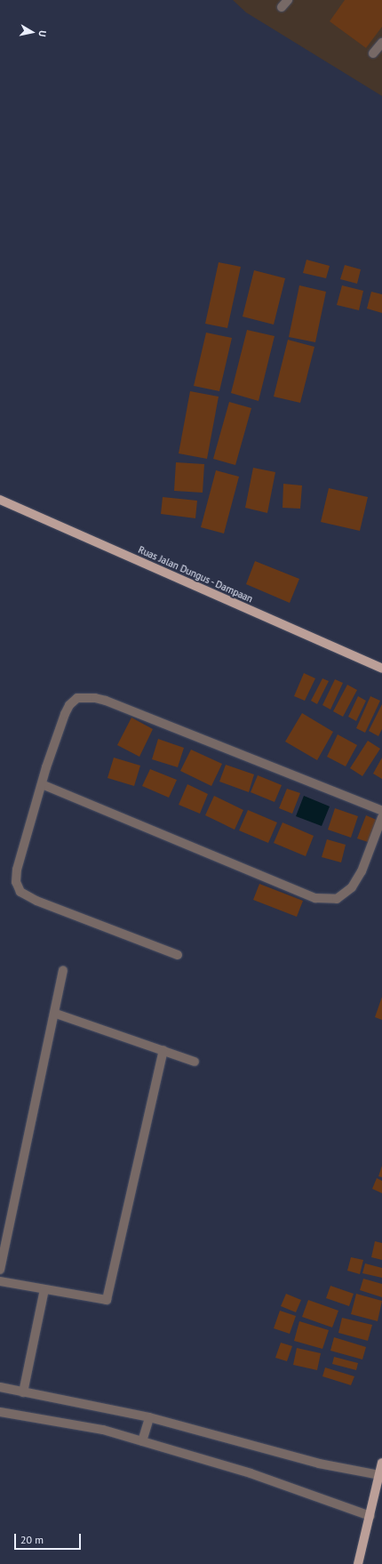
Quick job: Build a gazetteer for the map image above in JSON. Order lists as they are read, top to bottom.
{
  "streets": {
    "main road": ["Ruas Jalan Dungus - Dampaan"]
  },
  "scale_bar": "20 m",
  "north": "right"
}
